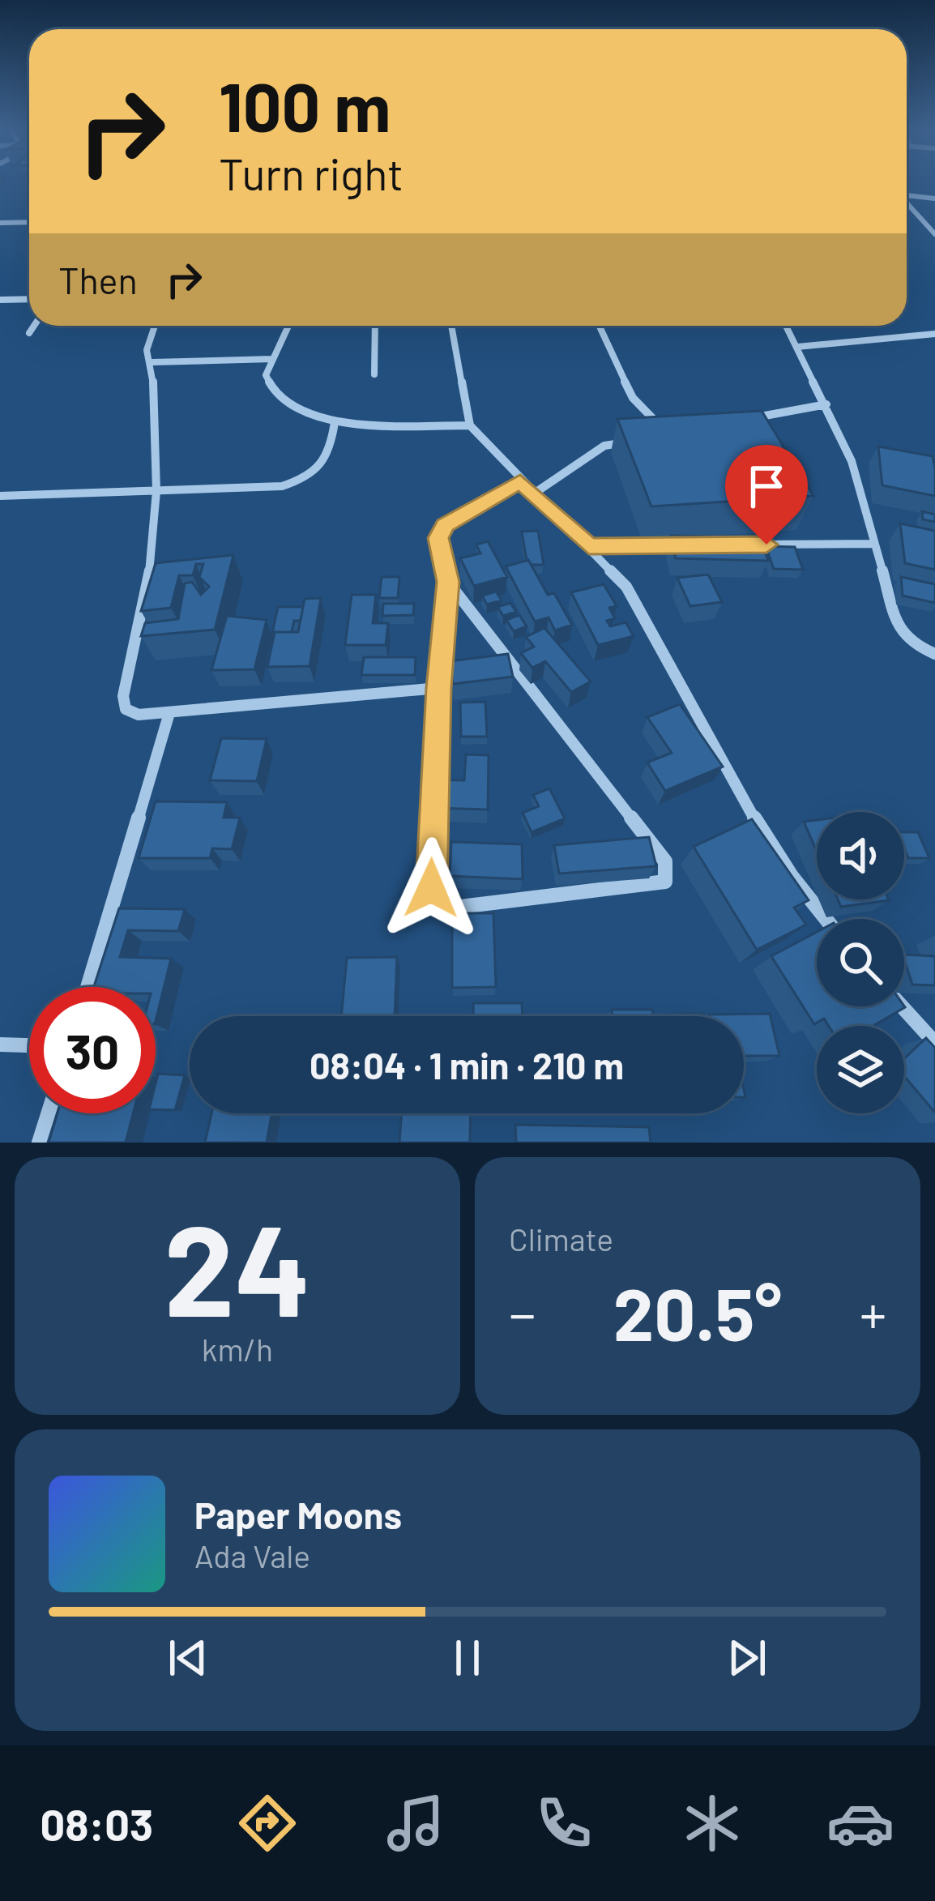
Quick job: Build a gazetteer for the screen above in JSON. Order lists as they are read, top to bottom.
{
  "page": {
    "turn": ["100 m", "Turn right"],
    "then": "Then",
    "limit": "30",
    "trip": "08:04 · 1 min · 210 m",
    "tile": [
      ["24", "km/h"],
      "Climate"
    ],
    "heat": ["−", "20.5°", "+"],
    "song": ["Paper Moons", "Ada Vale"],
    "tabs": "08:03"
  }
}
